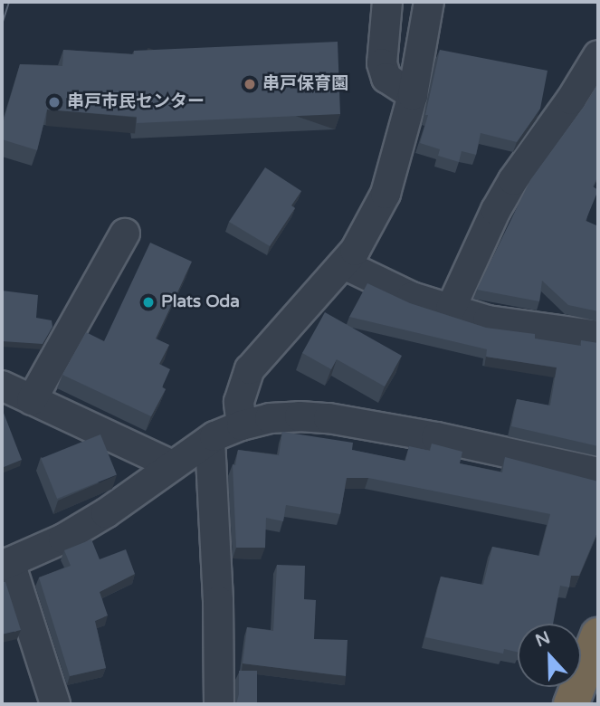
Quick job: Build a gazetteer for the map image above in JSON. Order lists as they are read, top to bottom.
{
  "places": ["串戸保育園", "串戸市民センター", "Plats Oda"],
  "north": "top"
}
